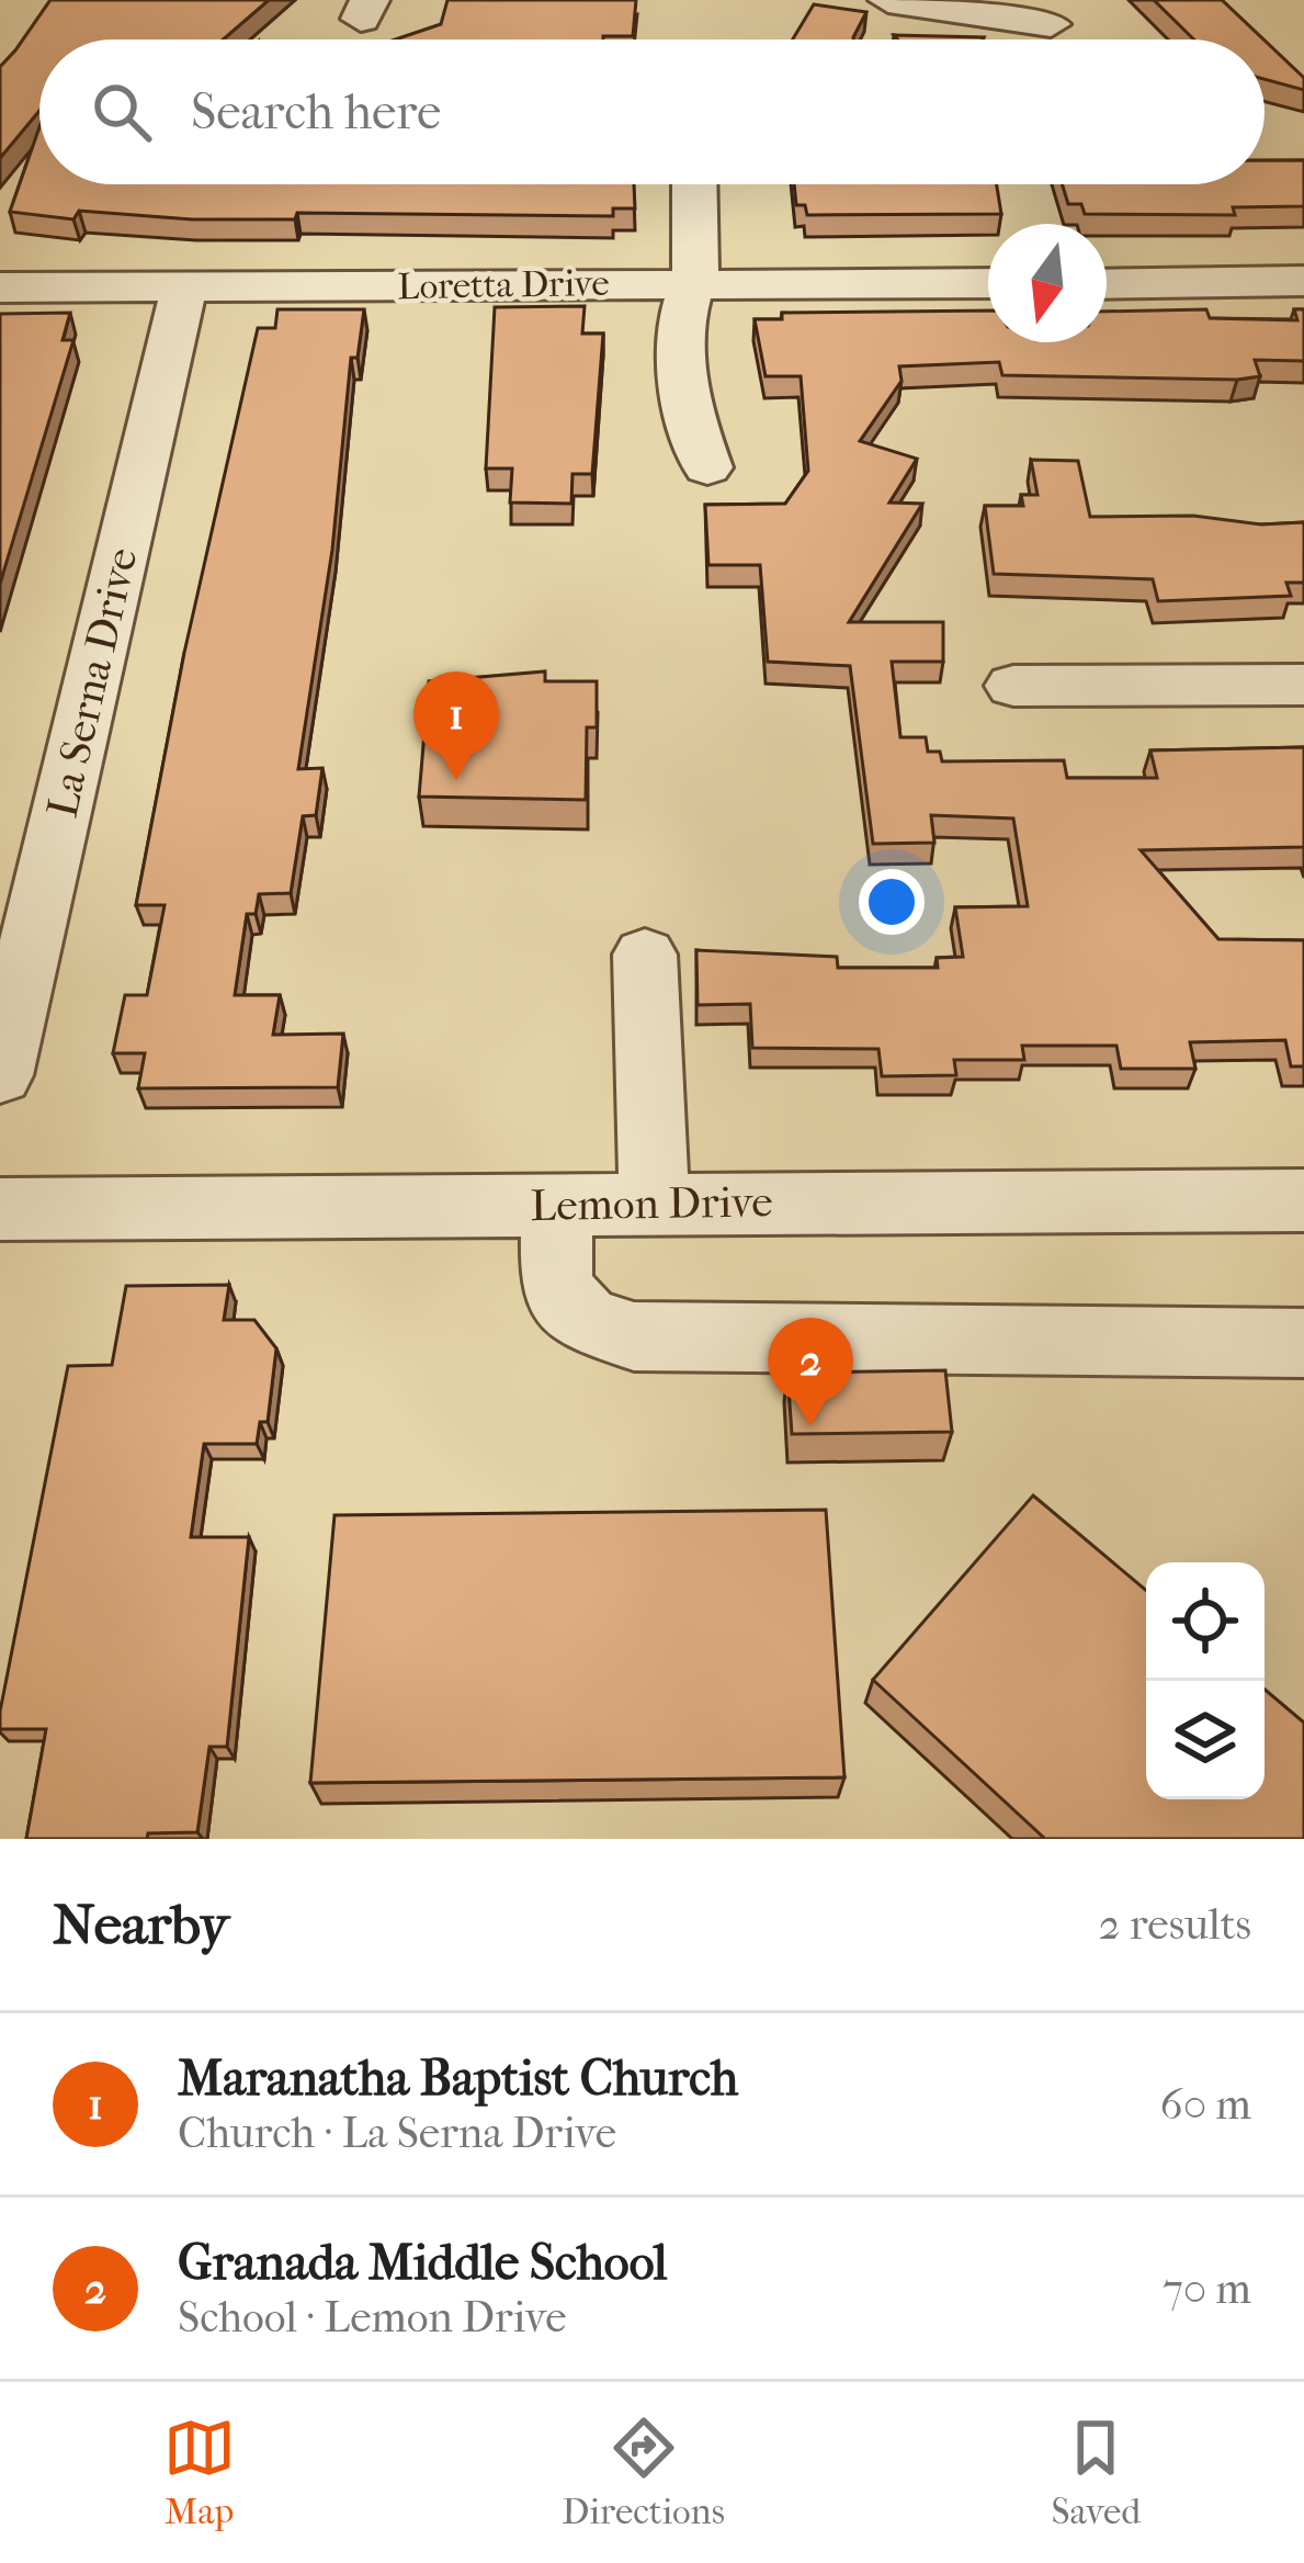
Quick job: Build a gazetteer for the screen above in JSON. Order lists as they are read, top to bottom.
{
  "streets": {
    "street": ["Loretta Drive", "La Serna Drive", "Lemon Drive"]
  },
  "crossings": [
    ["Loretta Drive", "La Serna Drive"]
  ],
  "north": "bottom",
  "page": {
    "search": "Search here",
    "pins": ["1", "2"],
    "heading": ["Nearby", "2 results"],
    "list": [
      {
        "mark": "1",
        "name": "Maranatha Baptist Church",
        "note": "Church · La Serna Drive",
        "value": "60 m"
      },
      {
        "mark": "2",
        "name": "Granada Middle School",
        "note": "School · Lemon Drive",
        "value": "70 m"
      }
    ],
    "nav": ["Map", "Directions", "Saved"]
  }
}
